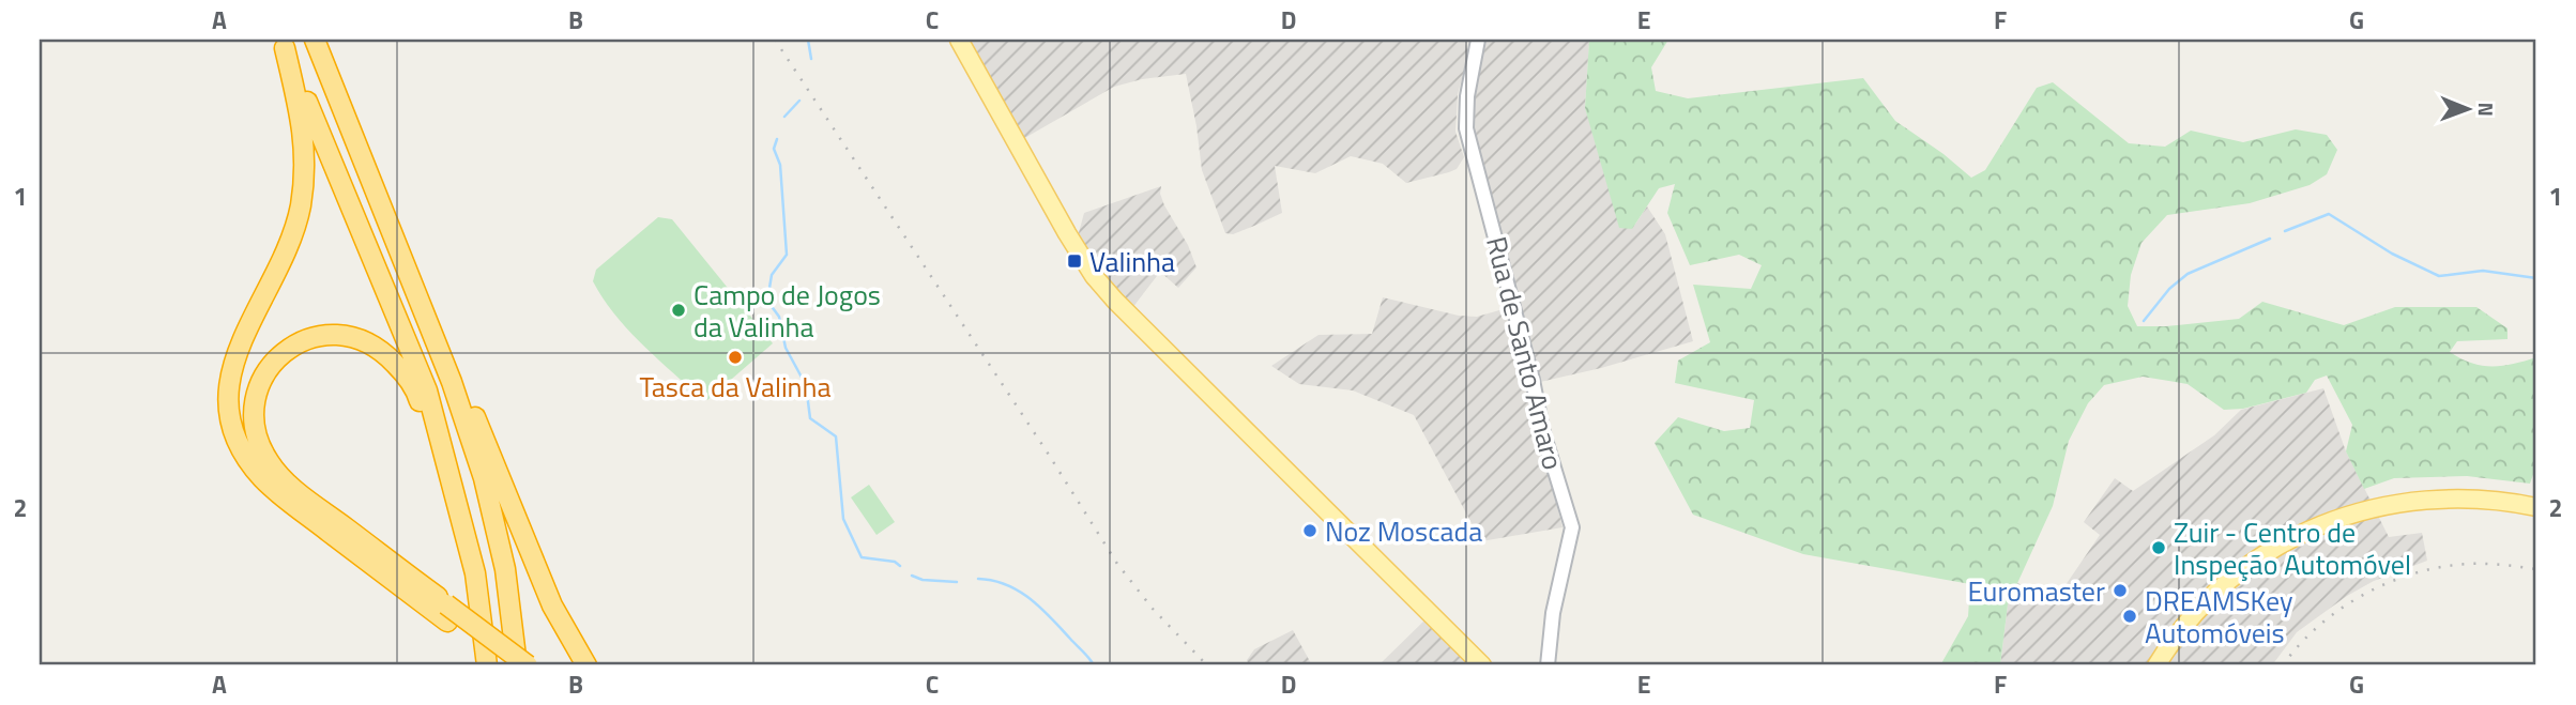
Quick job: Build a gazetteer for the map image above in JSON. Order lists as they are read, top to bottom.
{
  "streets": {
    "street": ["Rua de Santo Amaro"]
  },
  "places": {
    "transit": ["Valinha"],
    "other": [
      "Campo de Jogos da Valinha",
      "Tasca da Valinha",
      "Noz Moscada",
      "Zuir - Centro de Inspeção Automóvel",
      "Euromaster",
      "DREAMSKey Automóveis"
    ]
  },
  "north": "right",
  "grid": {
    "columns": [
      "A",
      "B",
      "C",
      "D",
      "E",
      "F",
      "G"
    ],
    "rows": ["1", "2"]
  }
}
